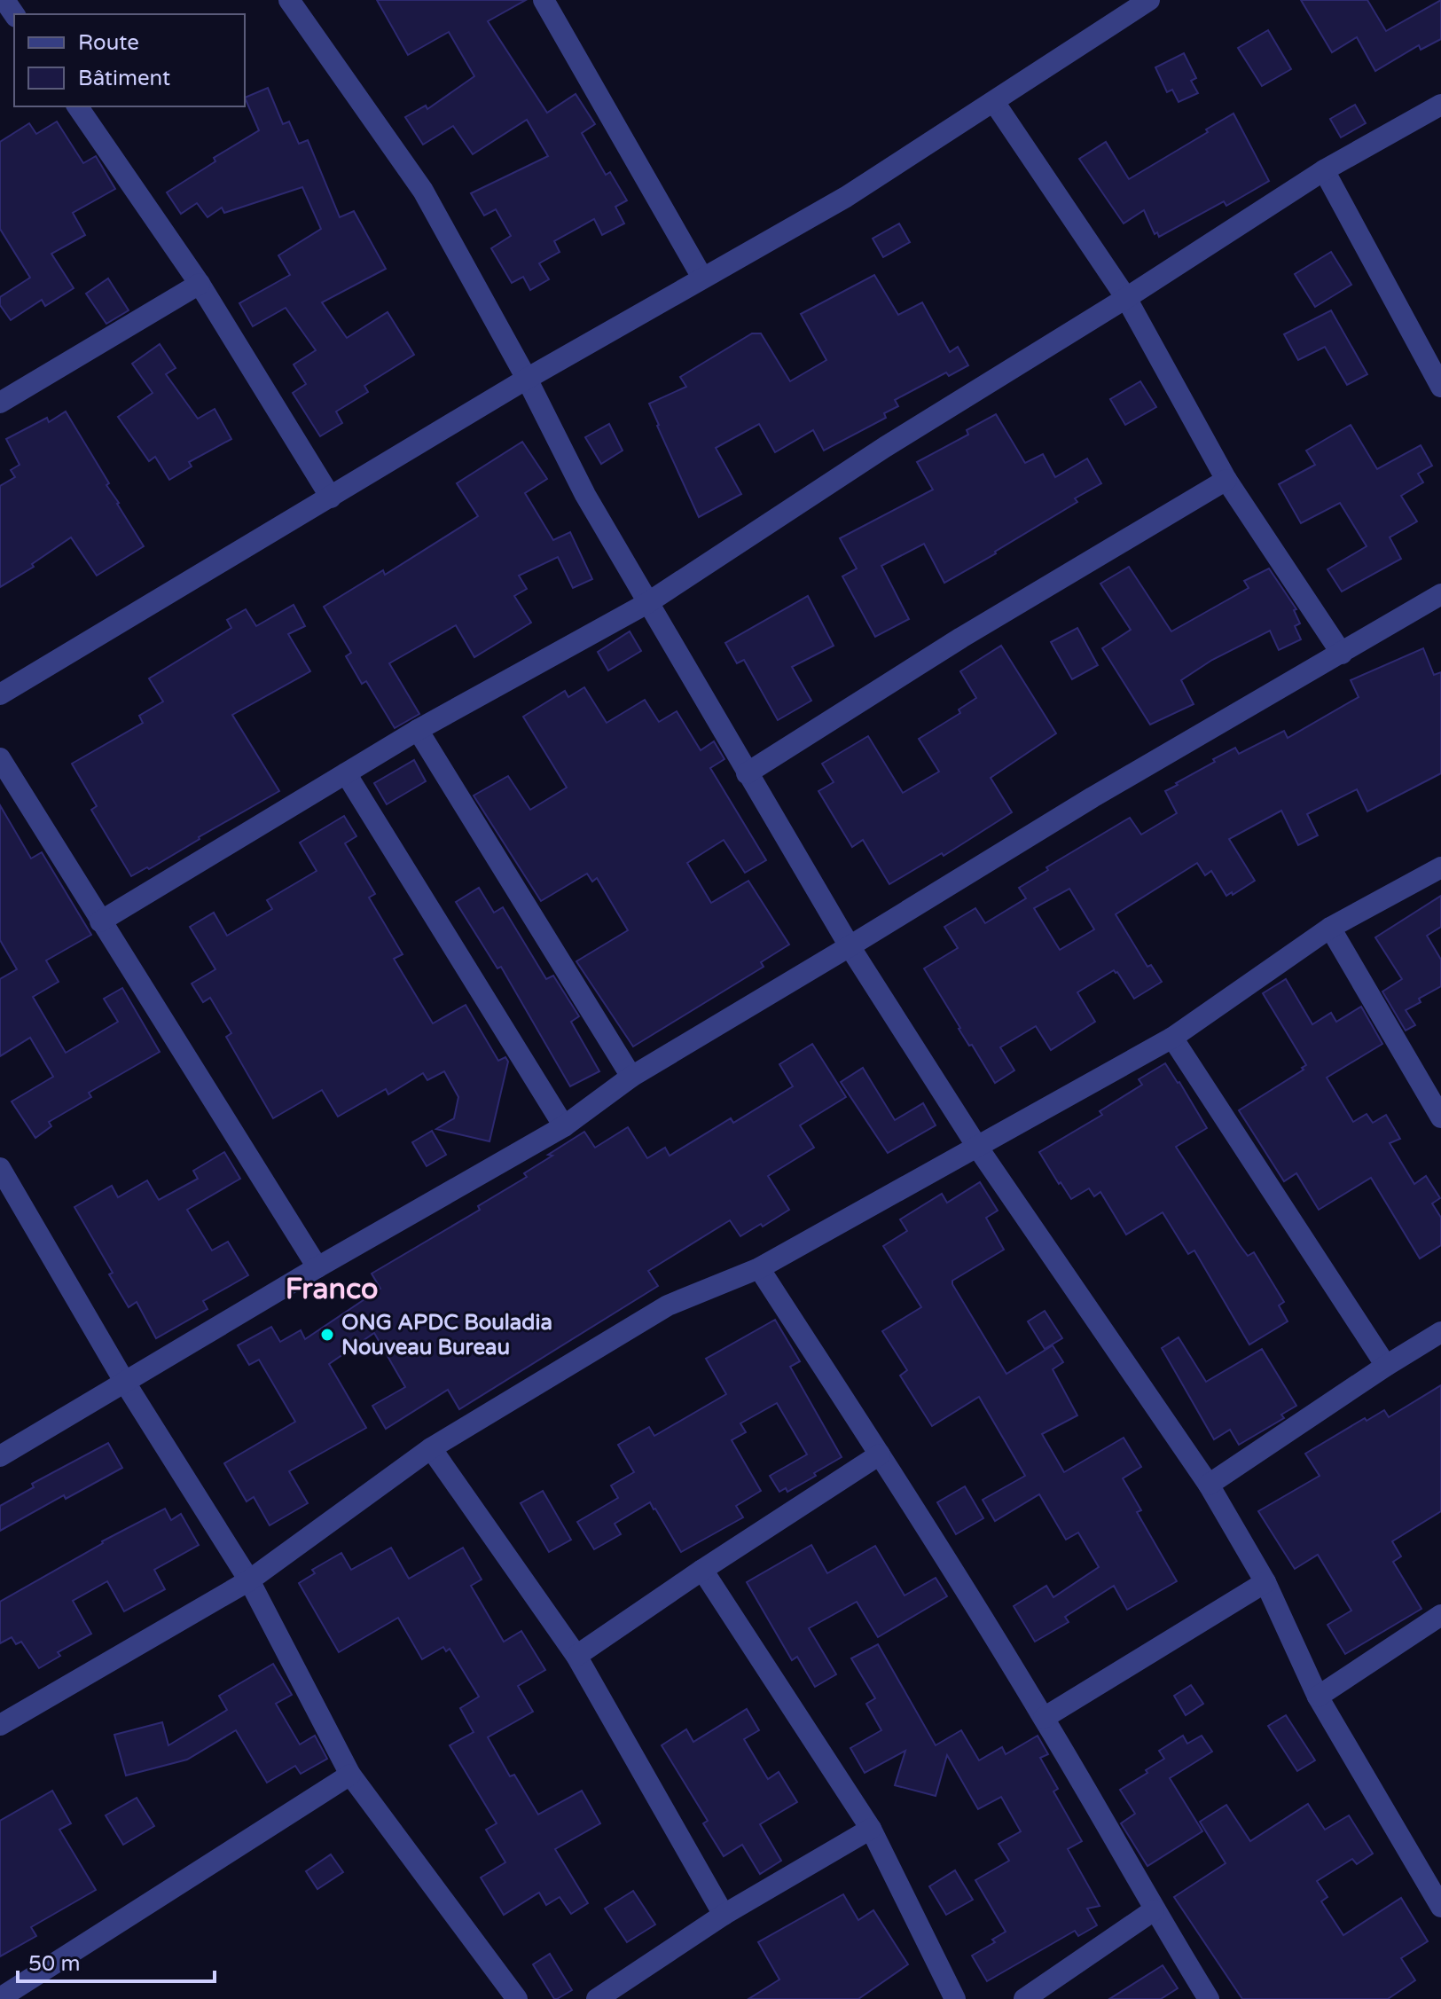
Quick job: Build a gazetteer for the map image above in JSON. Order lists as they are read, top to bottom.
{
  "districts": ["Franco"],
  "places": ["ONG APDC Bouladia Nouveau Bureau"],
  "legend": ["Route", "Bâtiment"],
  "scale_bar": "50 m"
}
